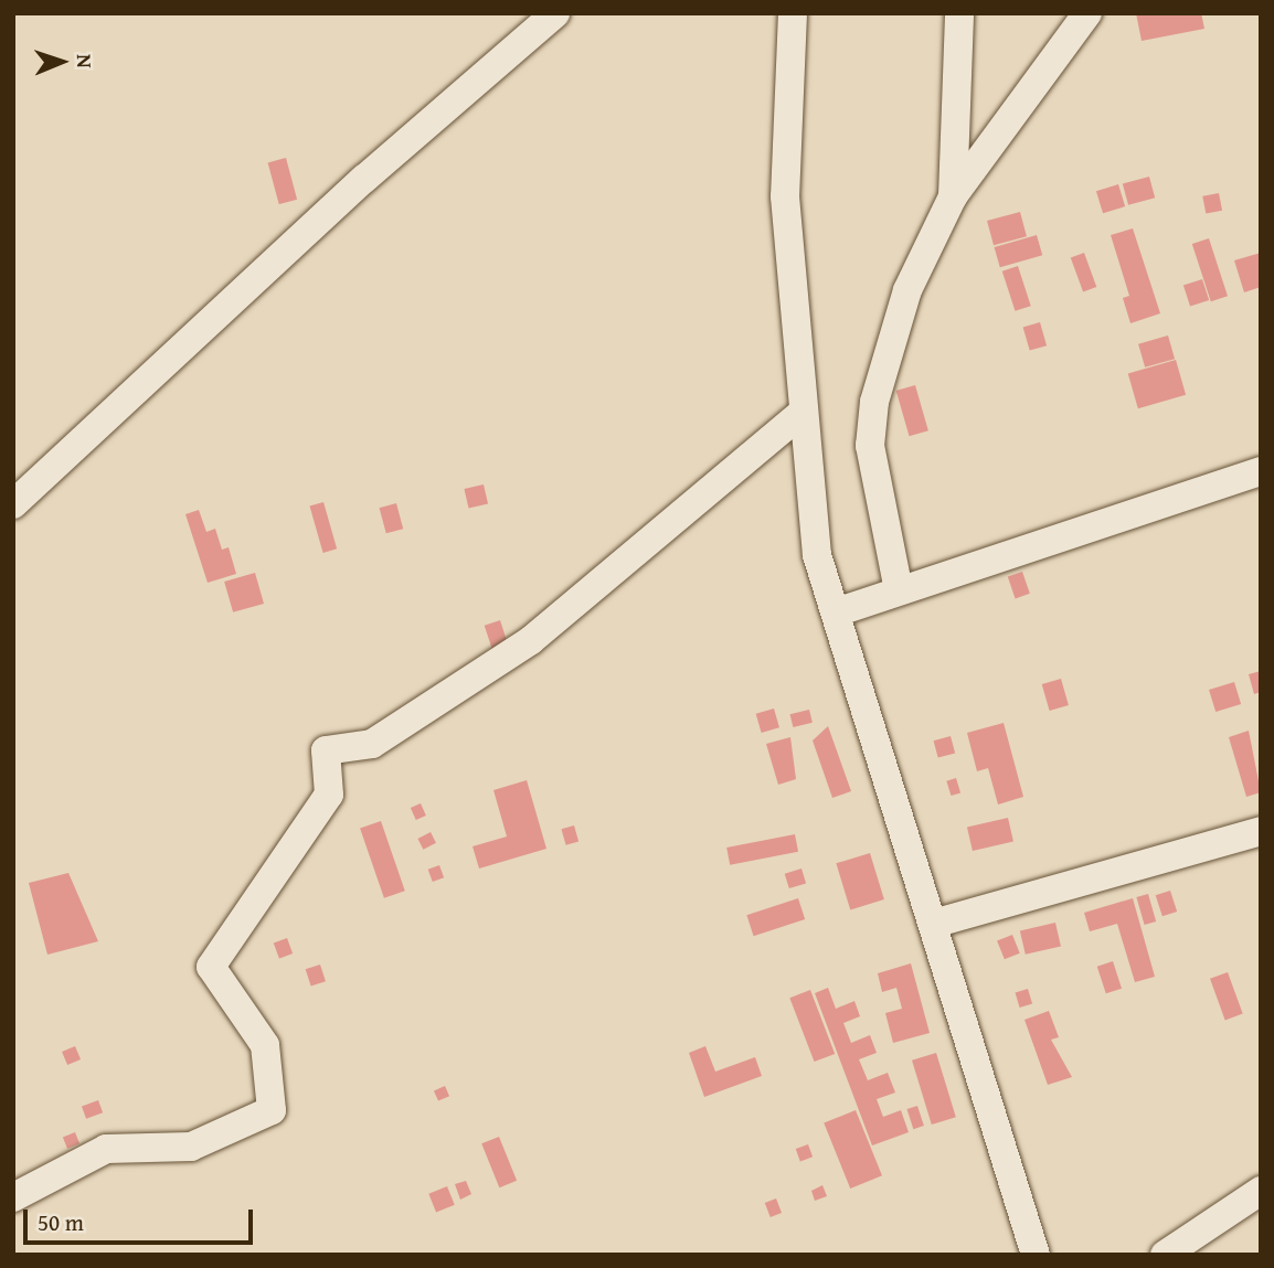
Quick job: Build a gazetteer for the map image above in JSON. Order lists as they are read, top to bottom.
{
  "scale_bar": "50 m",
  "north": "right"
}
